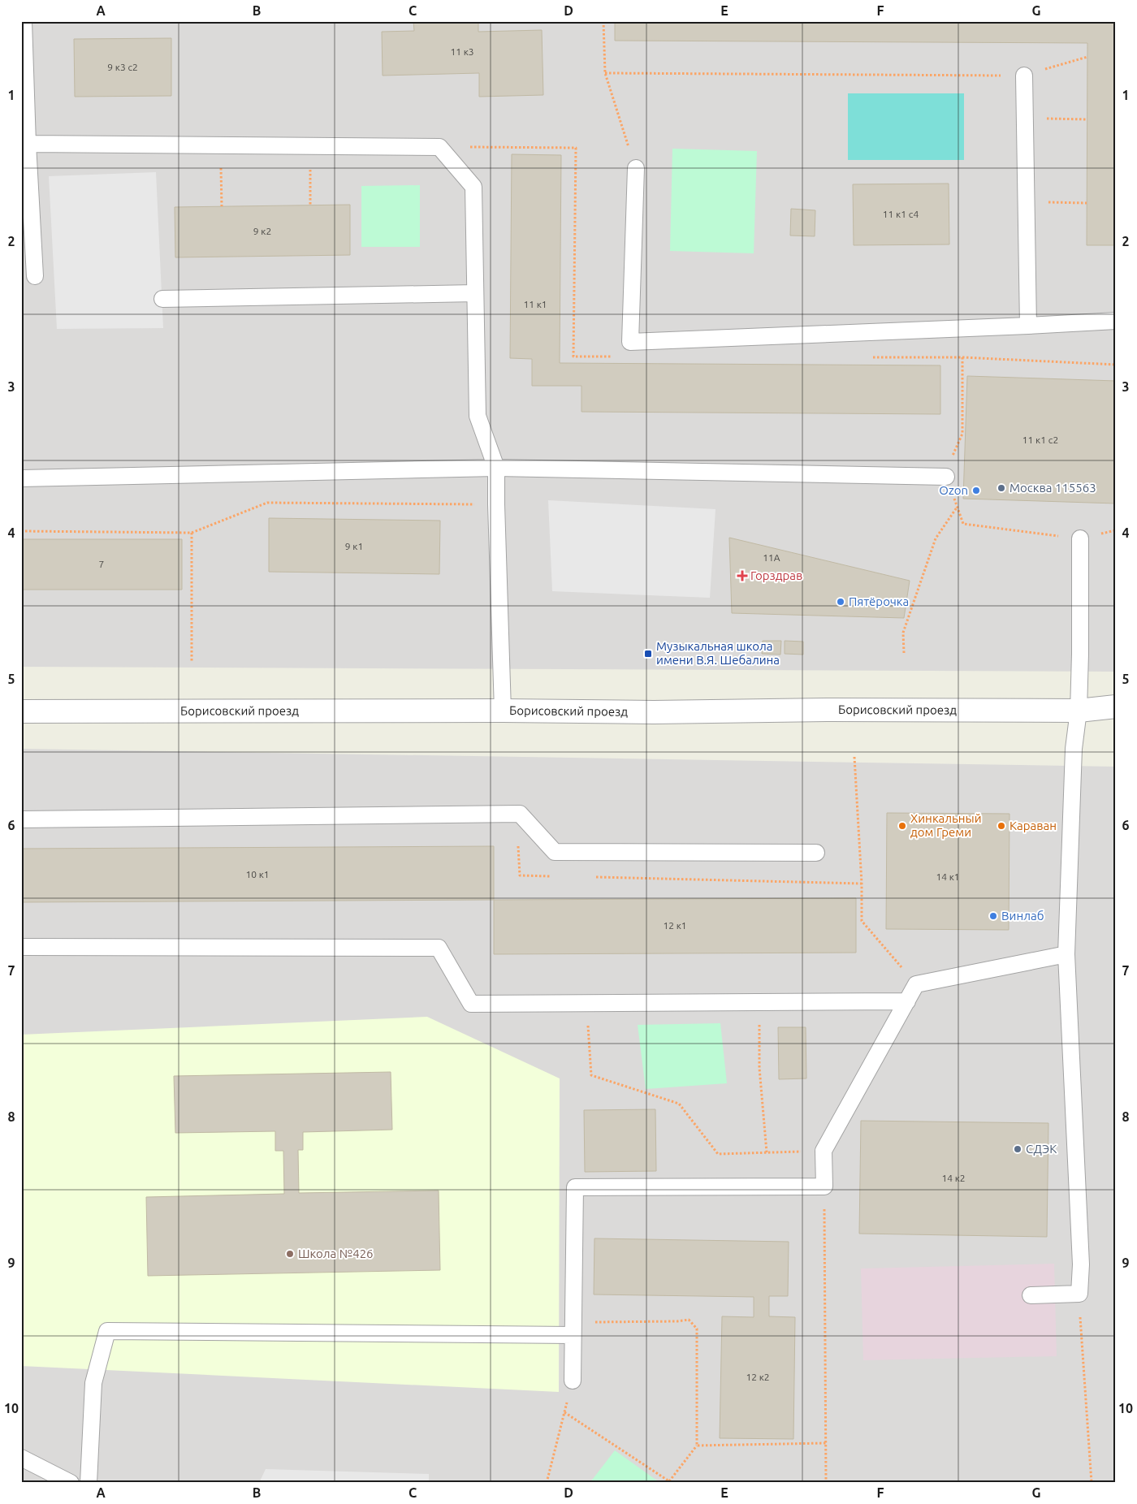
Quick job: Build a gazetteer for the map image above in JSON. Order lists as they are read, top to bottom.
{
  "streets": {
    "street": ["Борисовский проезд"]
  },
  "places": {
    "other": [
      "Москва 115563",
      "Ozon",
      "Пятёрочка",
      "Хинкальный дом Греми",
      "Караван",
      "Винлаб",
      "СДЭК",
      "Школа №426"
    ],
    "health": ["Горздрав"],
    "transit": ["Музыкальная школа имени В.Я. Шебалина"]
  },
  "house_numbers": [
    "11 к3",
    "9 к3 с2",
    "11 к1 с4",
    "9 к2",
    "11 к1",
    "11 к1 с2",
    "9 к1",
    "11А",
    "7",
    "10 к1",
    "14 к1",
    "12 к1",
    "14 к2",
    "12 к2"
  ],
  "grid": {
    "columns": [
      "A",
      "B",
      "C",
      "D",
      "E",
      "F",
      "G"
    ],
    "rows": [
      "1",
      "2",
      "3",
      "4",
      "5",
      "6",
      "7",
      "8",
      "9",
      "10"
    ]
  }
}
